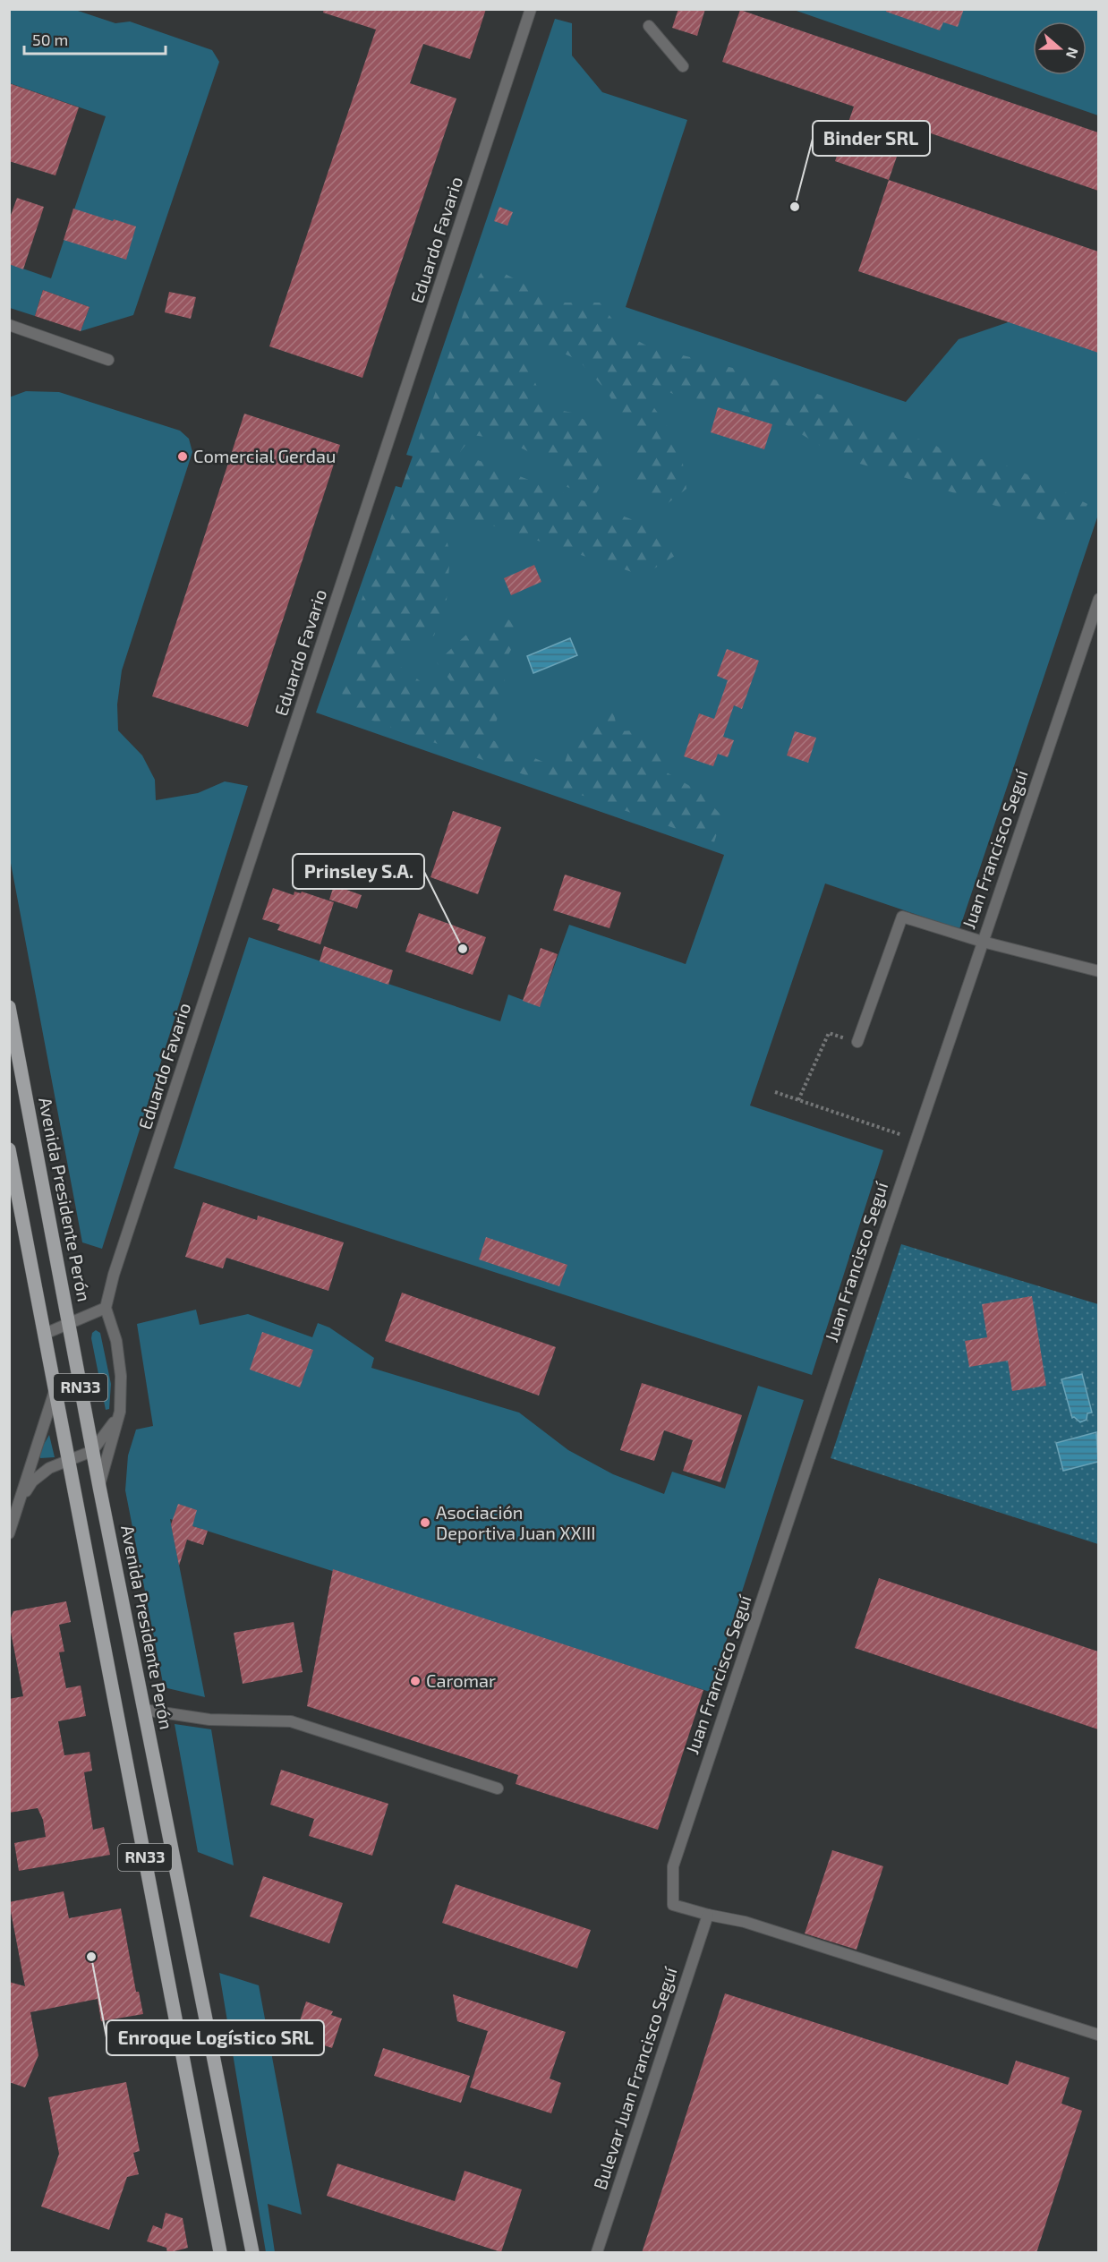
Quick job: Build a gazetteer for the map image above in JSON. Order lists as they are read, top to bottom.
{
  "streets": {
    "main road": ["Avenida Presidente Perón", "RN33"],
    "street": ["Eduardo Favario", "Juan Francisco Seguí", "Bulevar Juan Francisco Seguí"]
  },
  "crossings": [
    ["Juan Francisco Seguí", "Bulevar Juan Francisco Seguí"]
  ],
  "places": [
    "Binder SRL",
    "Comercial Gerdau",
    "Prinsley S.A.",
    "Asociación Deportiva Juan XXIII",
    "Caromar",
    "Enroque Logístico SRL"
  ],
  "scale_bar": "50 m",
  "north": "right"
}
